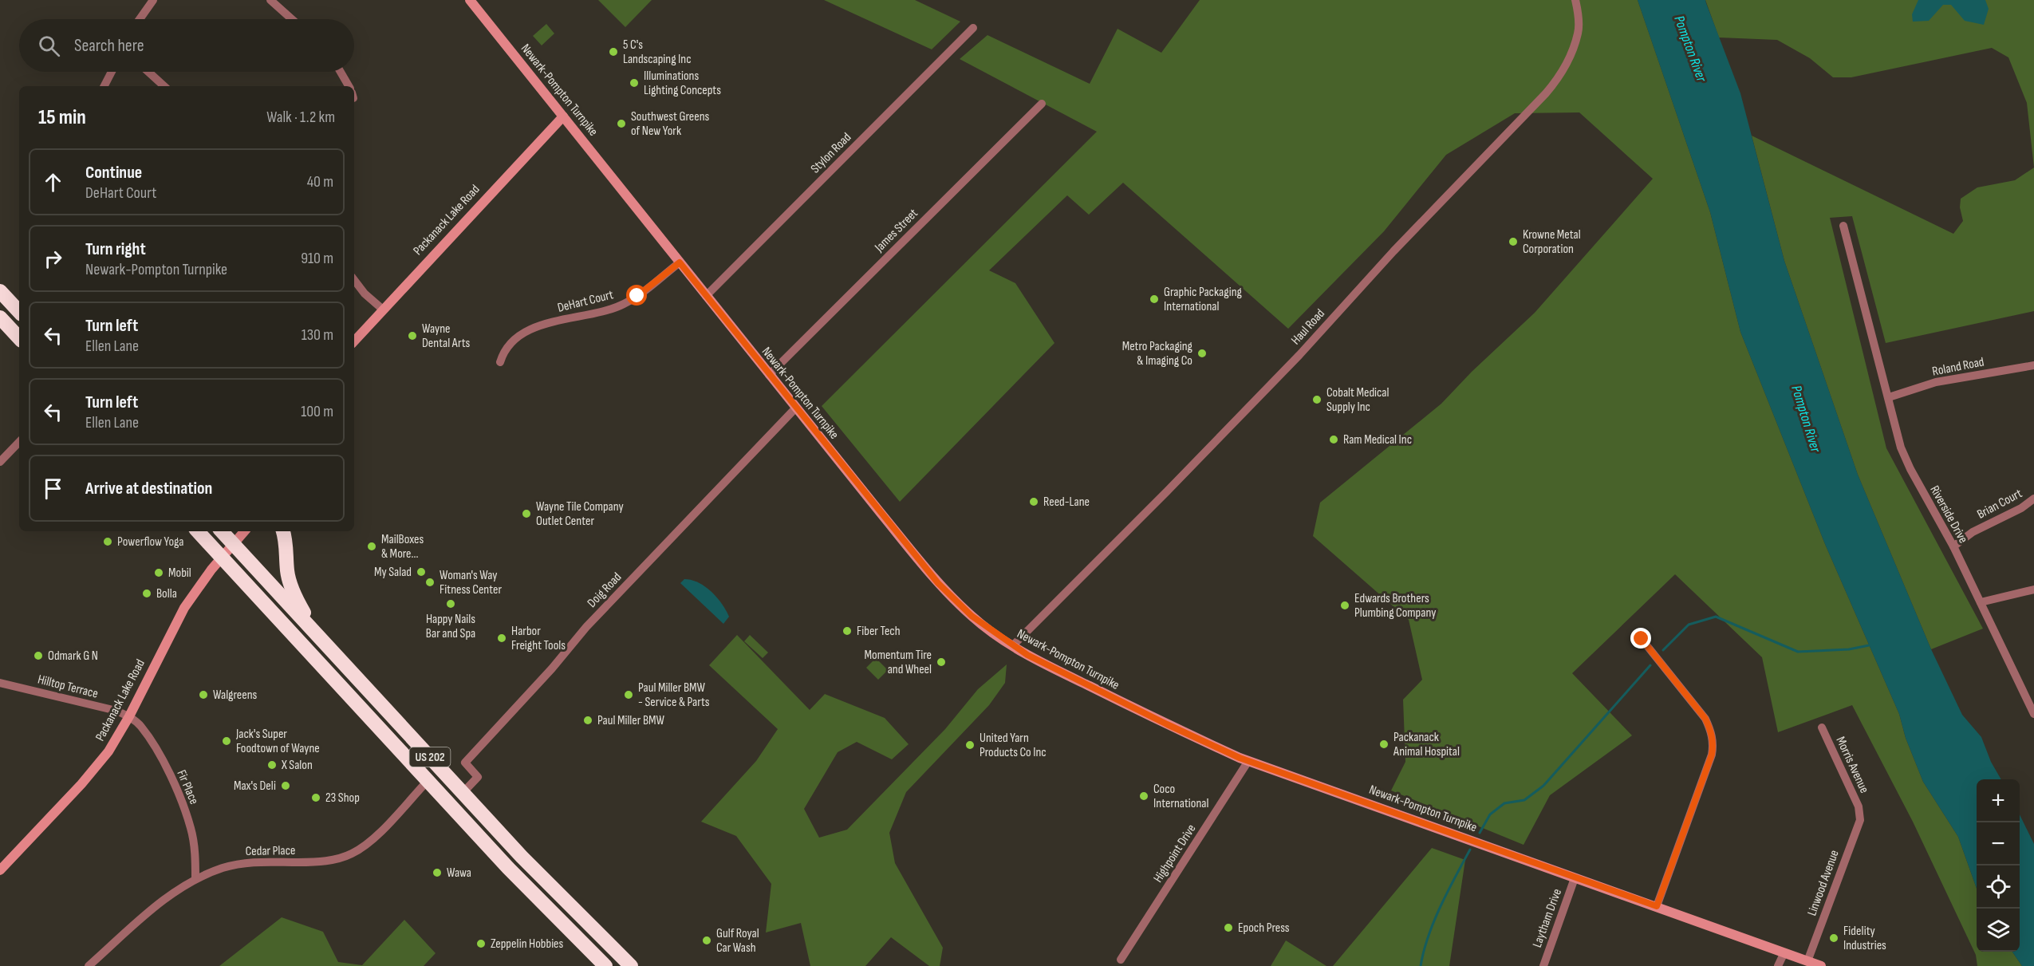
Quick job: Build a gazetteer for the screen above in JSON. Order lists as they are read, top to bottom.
{
  "streets": {
    "highway": ["US 202"],
    "main road": ["Newark-Pompton Turnpike", "Packanack Lake Road"],
    "street": [
      "Stylon Road",
      "James Street",
      "DeHart Court",
      "Haul Road",
      "Roland Road",
      "Brian Court",
      "Riverside Drive",
      "Doig Road",
      "Hilltop Terrace",
      "Morris Avenue",
      "Fir Place",
      "Cedar Place",
      "Highpoint Drive",
      "Linwood Avenue",
      "Laytham Drive"
    ]
  },
  "crossings": [
    ["Newark-Pompton Turnpike", "Stylon Road"],
    ["Newark-Pompton Turnpike", "Packanack Lake Road"],
    ["Newark-Pompton Turnpike", "James Street"],
    ["Newark-Pompton Turnpike", "DeHart Court"],
    ["Newark-Pompton Turnpike", "Haul Road"],
    ["Newark-Pompton Turnpike", "Doig Road"],
    ["Newark-Pompton Turnpike", "Highpoint Drive"],
    ["Newark-Pompton Turnpike", "Linwood Avenue"],
    ["Newark-Pompton Turnpike", "Laytham Drive"],
    ["Packanack Lake Road", "Hilltop Terrace"],
    ["Packanack Lake Road", "US 202"],
    ["Packanack Lake Road", "Fir Place"],
    ["Roland Road", "Riverside Drive"],
    ["Brian Court", "Riverside Drive"],
    ["Doig Road", "US 202"],
    ["Hilltop Terrace", "Fir Place"],
    ["US 202", "Cedar Place"],
    ["Morris Avenue", "Linwood Avenue"],
    ["Fir Place", "Cedar Place"]
  ],
  "water": ["Pompton River"],
  "places": [
    "5 C's Landscaping Inc",
    "Illuminations Lighting Concepts",
    "Southwest Greens of New York",
    "Krowne Metal Corporation",
    "Graphic Packaging International",
    "Wayne Dental Arts",
    "Metro Packaging & Imaging Co",
    "Cobalt Medical Supply Inc",
    "Ram Medical Inc",
    "Reed-Lane",
    "Wayne Tile Company Outlet Center",
    "Powerflow Yoga",
    "MailBoxes & More...",
    "My Salad",
    "Mobil",
    "Woman's Way Fitness Center",
    "Bolla",
    "Happy Nails Bar and Spa",
    "Edwards Brothers Plumbing Company",
    "Fiber Tech",
    "Harbor Freight Tools",
    "Odmark G N",
    "Momentum Tire and Wheel",
    "Walgreens",
    "Paul Miller BMW - Service & Parts",
    "Paul Miller BMW",
    "Jack's Super Foodtown of Wayne",
    "Packanack Animal Hospital",
    "United Yarn Products Co Inc",
    "X Salon",
    "Max's Deli",
    "Coco International",
    "23 Shop",
    "Wawa",
    "Epoch Press",
    "Fidelity Industries",
    "Gulf Royal Car Wash",
    "Zeppelin Hobbies"
  ],
  "page": {
    "search": "Search here",
    "heading": ["15 min", "Walk · 1.2 km"],
    "list": [
      ["Continue", "DeHart Court", "40 m"],
      ["Turn right", "Newark-Pompton Turnpike", "910 m"],
      ["Turn left", "Ellen Lane", "130 m"],
      ["Turn left", "Ellen Lane", "100 m"],
      "Arrive at destination"
    ],
    "map_buttons": ["+", "−"]
  }
}
